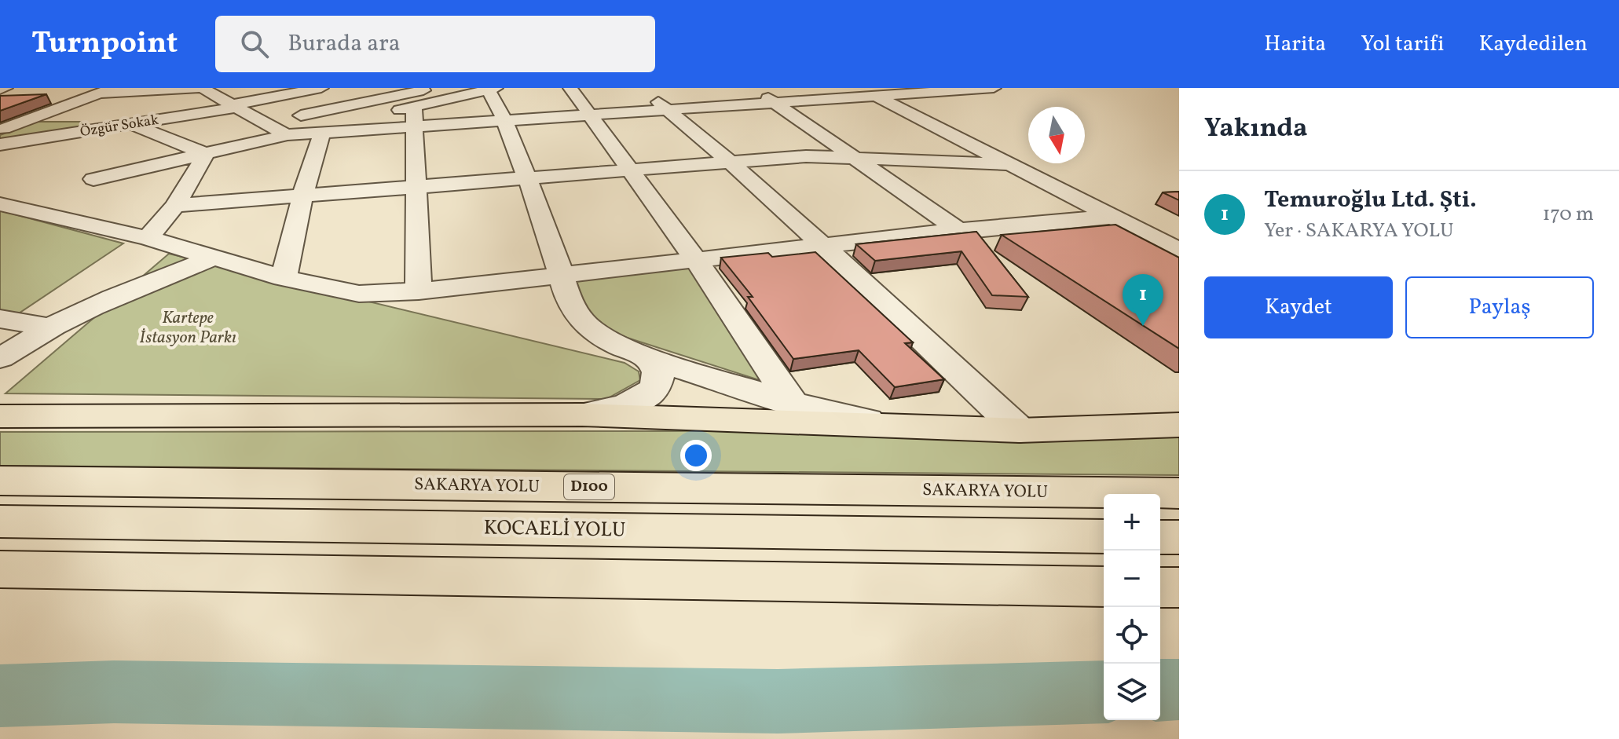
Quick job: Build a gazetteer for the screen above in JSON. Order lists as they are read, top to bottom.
{
  "streets": {
    "highway": ["SAKARYA YOLU", "D100", "KOCAELİ YOLU"],
    "street": ["Özgür Sokak"]
  },
  "parks": ["Kartepe İstasyon Parkı"],
  "north": "bottom",
  "page": {
    "header": "Turnpoint",
    "search": "Burada ara",
    "nav": ["Harita", "Yol tarifi", "Kaydedilen"],
    "heading": "Yakında",
    "list": [
      {
        "mark": "1",
        "name": "Temuroğlu Ltd. Şti.",
        "note": "Yer · SAKARYA YOLU",
        "value": "170 m"
      }
    ],
    "buttons": ["Kaydet", "Paylaş"],
    "pins": "1",
    "map_buttons": ["+", "−"]
  }
}
